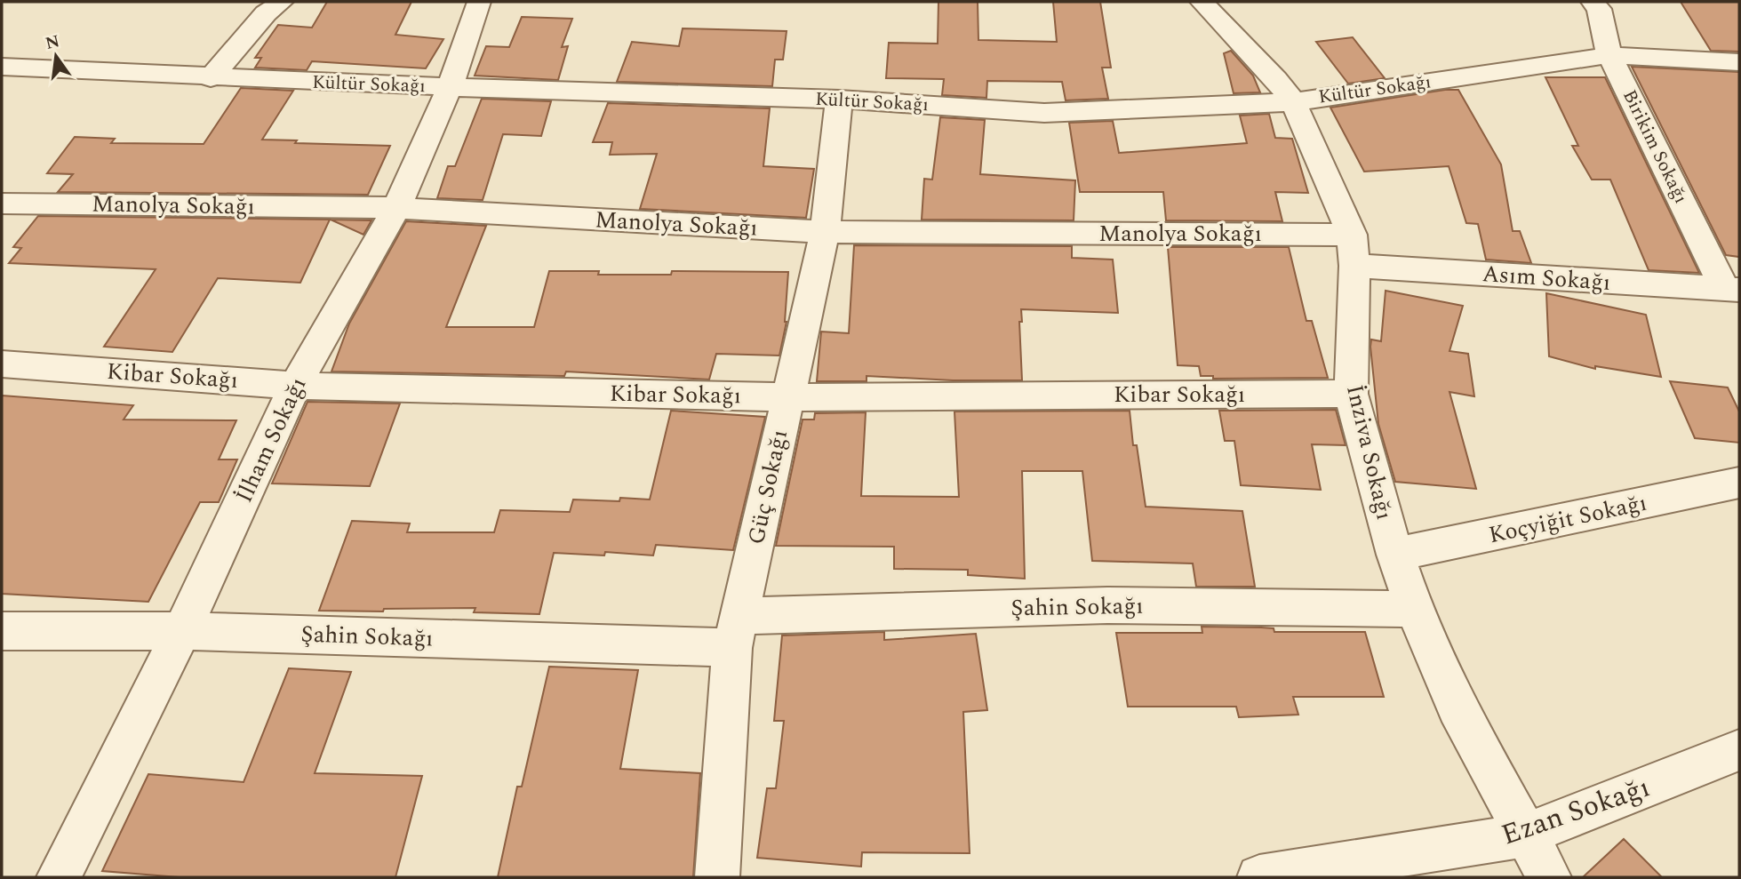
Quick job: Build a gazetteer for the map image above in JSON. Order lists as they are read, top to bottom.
{
  "streets": {
    "street": [
      "Kültür Sokağı",
      "Birikim Sokağı",
      "Manolya Sokağı",
      "Asım Sokağı",
      "Kibar Sokağı",
      "İlham Sokağı",
      "İnziva Sokağı",
      "Güç Sokağı",
      "Koçyiğit Sokağı",
      "Şahin Sokağı",
      "Ezan Sokağı"
    ]
  },
  "crossings": [
    ["Kültür Sokağı", "Birikim Sokağı"],
    ["Kültür Sokağı", "İlham Sokağı"],
    ["Kültür Sokağı", "İnziva Sokağı"],
    ["Kültür Sokağı", "Güç Sokağı"],
    ["Birikim Sokağı", "Asım Sokağı"],
    ["Manolya Sokağı", "Asım Sokağı"],
    ["Manolya Sokağı", "İlham Sokağı"],
    ["Manolya Sokağı", "İnziva Sokağı"],
    ["Manolya Sokağı", "Güç Sokağı"],
    ["Asım Sokağı", "İnziva Sokağı"],
    ["Kibar Sokağı", "İlham Sokağı"],
    ["Kibar Sokağı", "İnziva Sokağı"],
    ["Kibar Sokağı", "Güç Sokağı"],
    ["İlham Sokağı", "Şahin Sokağı"],
    ["İnziva Sokağı", "Koçyiğit Sokağı"],
    ["İnziva Sokağı", "Şahin Sokağı"],
    ["İnziva Sokağı", "Ezan Sokağı"],
    ["Güç Sokağı", "Şahin Sokağı"]
  ],
  "north": "top"
}
